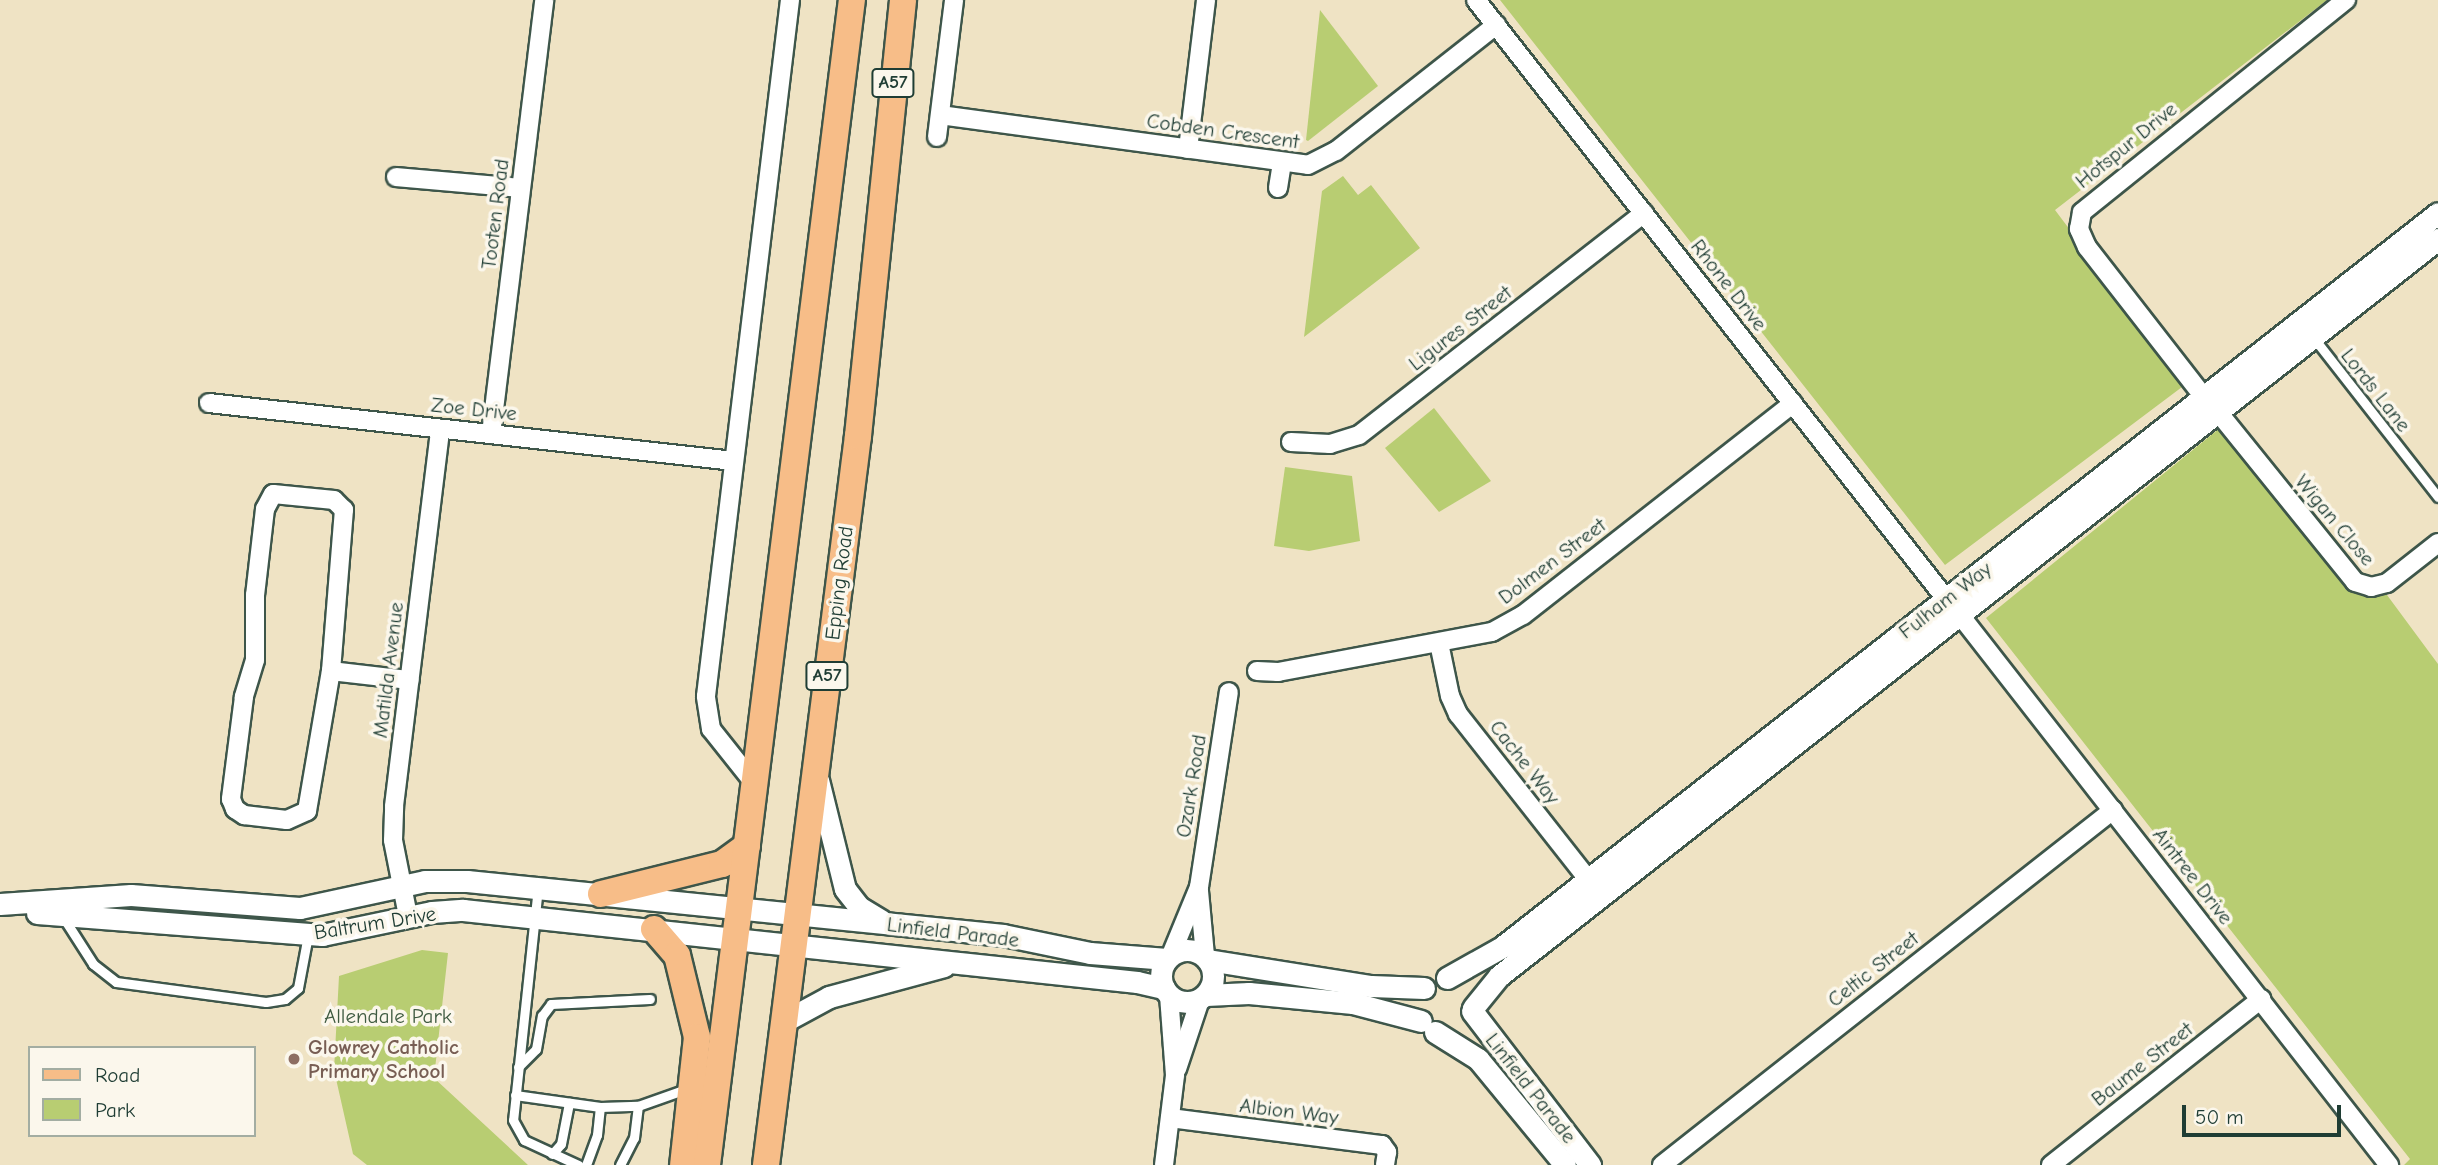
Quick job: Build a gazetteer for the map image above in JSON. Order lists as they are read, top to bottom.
{
  "streets": {
    "main road": ["A57", "Epping Road"],
    "street": [
      "Cobden Crescent",
      "Hotspur Drive",
      "Tooten Road",
      "Rhone Drive",
      "Ligures Street",
      "Zoe Drive",
      "Wigan Close",
      "Dolmen Street",
      "Fulham Way",
      "Matilda Avenue",
      "Cache Way",
      "Ozark Road",
      "Aintree Drive",
      "Baltrum Drive",
      "Linfield Parade",
      "Celtic Street",
      "Baume Street",
      "Albion Way"
    ],
    "lane": ["Lords Lane"]
  },
  "crossings": [
    ["Cobden Crescent", "Rhone Drive"],
    ["Hotspur Drive", "Fulham Way"],
    ["Tooten Road", "Zoe Drive"],
    ["Rhone Drive", "Ligures Street"],
    ["Rhone Drive", "Dolmen Street"],
    ["Rhone Drive", "Fulham Way"],
    ["Rhone Drive", "Aintree Drive"],
    ["Lords Lane", "Fulham Way"],
    ["Zoe Drive", "Matilda Avenue"],
    ["Wigan Close", "Fulham Way"],
    ["Dolmen Street", "Cache Way"],
    ["Epping Road", "Baltrum Drive"],
    ["Epping Road", "Linfield Parade"],
    ["Fulham Way", "Cache Way"],
    ["Fulham Way", "Aintree Drive"],
    ["Fulham Way", "Linfield Parade"],
    ["Matilda Avenue", "Baltrum Drive"],
    ["Aintree Drive", "Celtic Street"],
    ["Aintree Drive", "Baume Street"],
    ["Baltrum Drive", "Linfield Parade"]
  ],
  "parks": ["Allendale Park"],
  "places": ["Glowrey Catholic Primary School"],
  "legend": ["Road", "Park"],
  "scale_bar": "50 m"
}
